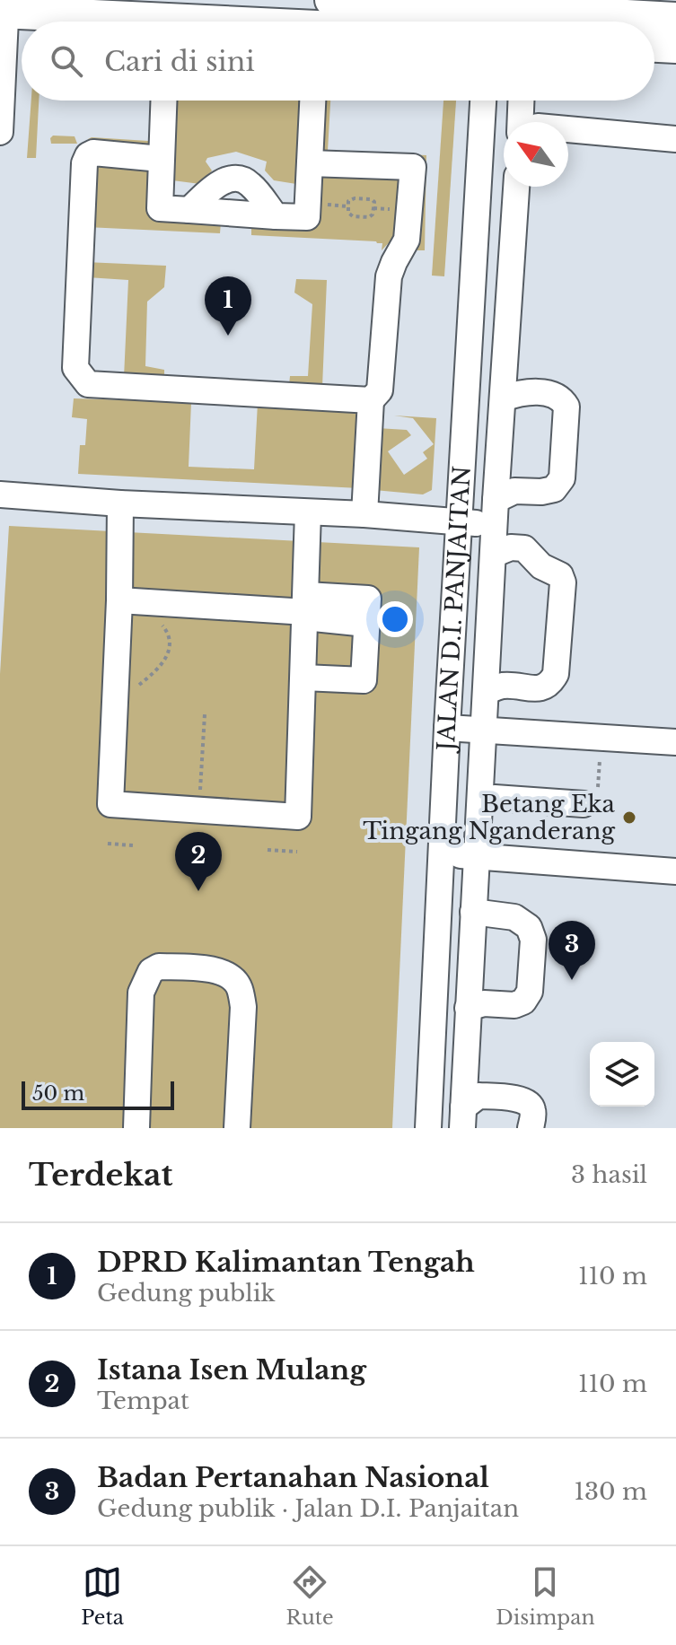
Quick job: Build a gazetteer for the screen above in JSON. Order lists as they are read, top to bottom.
{
  "streets": {
    "street": ["JALAN D.I. PANJAITAN"]
  },
  "places": ["Betang Eka Tingang Nganderang"],
  "scale_bar": "50 m",
  "north": "top left",
  "page": {
    "search": "Cari di sini",
    "pins": ["1", "2", "3"],
    "scale": "50 m",
    "heading": ["Terdekat", "3 hasil"],
    "list": [
      {
        "mark": "1",
        "name": "DPRD Kalimantan Tengah",
        "note": "Gedung publik",
        "value": "110 m"
      },
      {
        "mark": "2",
        "name": "Istana Isen Mulang",
        "note": "Tempat",
        "value": "110 m"
      },
      {
        "mark": "3",
        "name": "Badan Pertanahan Nasional",
        "note": "Gedung publik · Jalan D.I. Panjaitan",
        "value": "130 m"
      }
    ],
    "nav": ["Peta", "Rute", "Disimpan"]
  }
}
